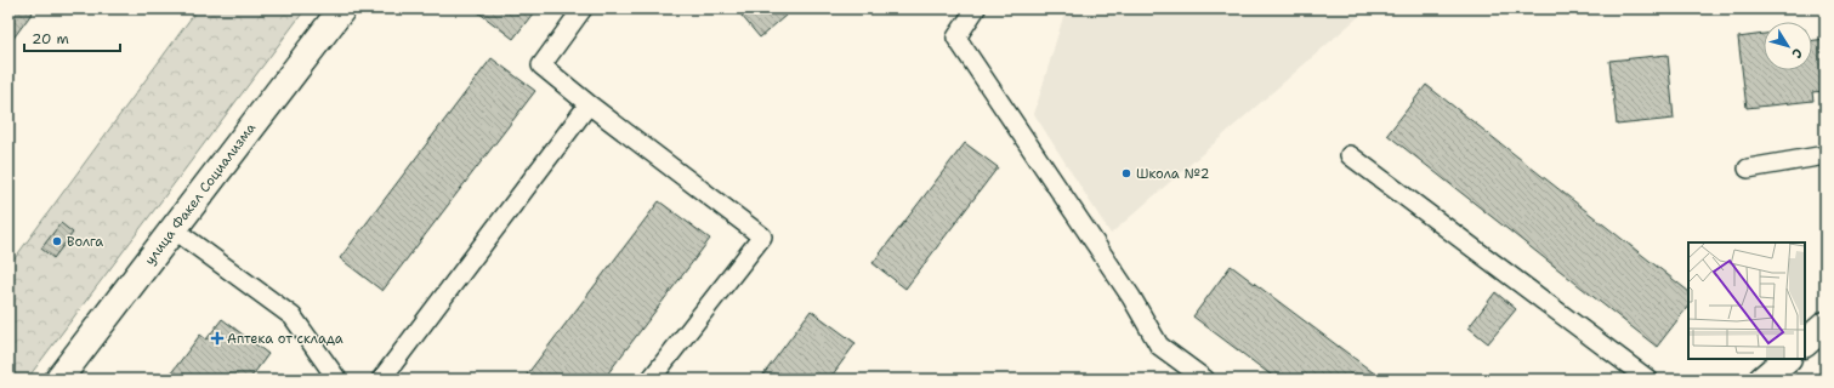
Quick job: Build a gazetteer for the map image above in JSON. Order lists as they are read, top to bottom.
{
  "streets": {
    "main road": ["улица Факел Социализма"]
  },
  "places": {
    "other": ["Школа №2", "Волга"],
    "health": ["Аптека от склада"]
  },
  "scale_bar": "20 m",
  "north": "bottom right"
}
